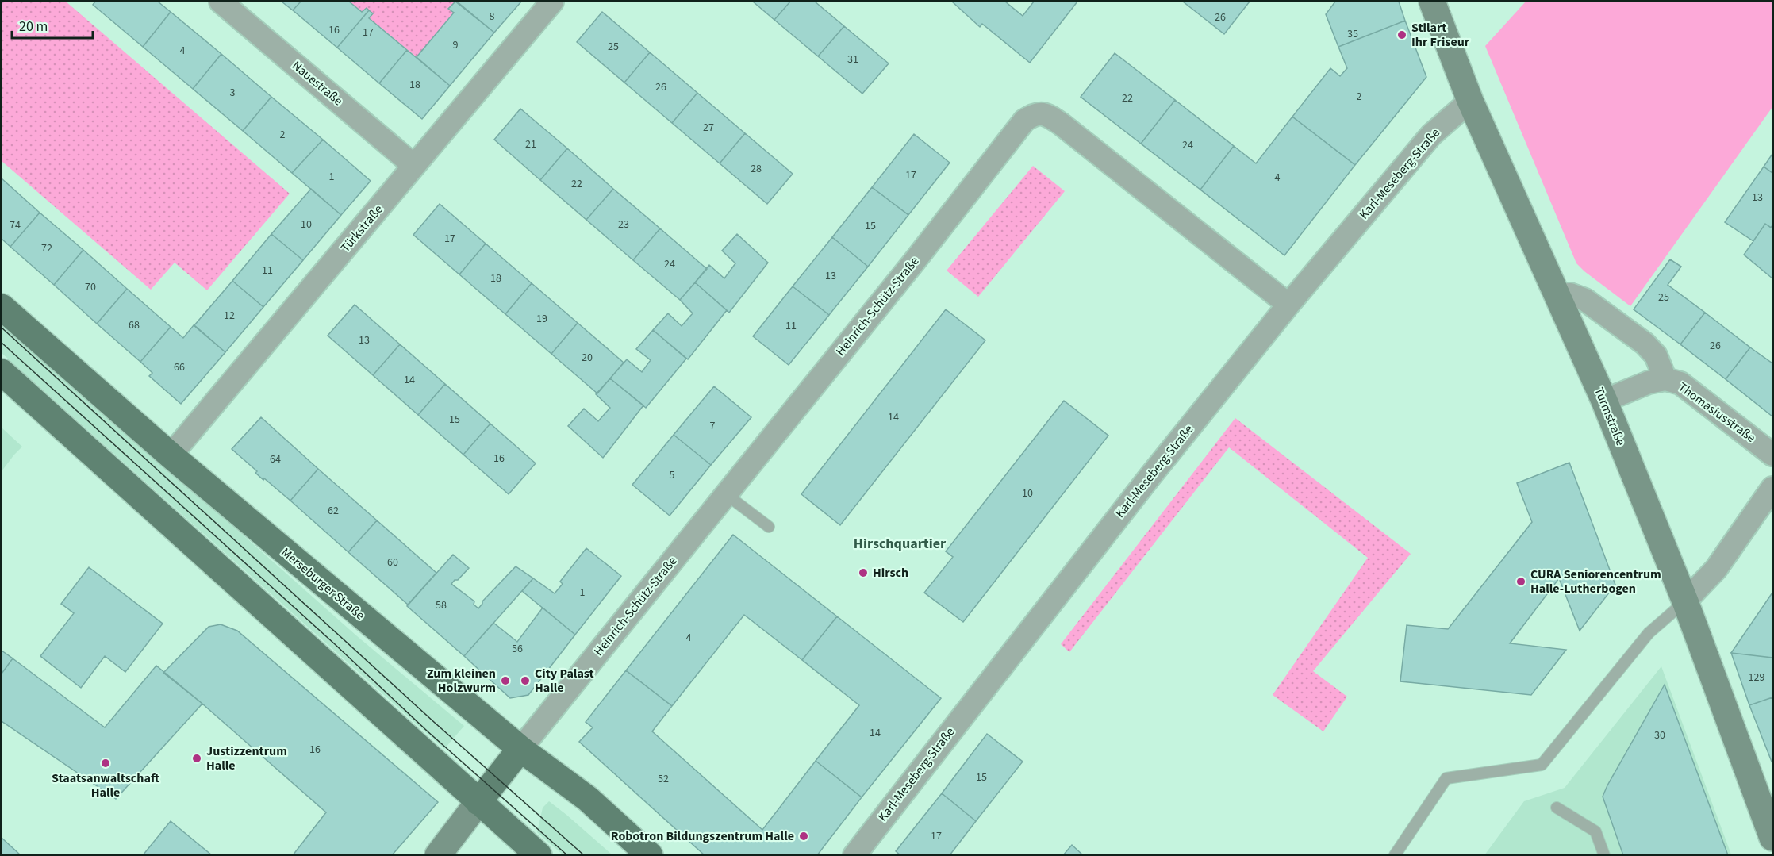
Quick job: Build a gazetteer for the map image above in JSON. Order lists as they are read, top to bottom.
{
  "streets": {
    "main road": ["Merseburger Straße"],
    "street": [
      "Nauestraße",
      "Karl-Meseberg-Straße",
      "Türkstraße",
      "Heinrich-Schütz-Straße",
      "Thomasiusstraße",
      "Turmstraße"
    ]
  },
  "crossings": [
    ["Nauestraße", "Türkstraße"],
    ["Karl-Meseberg-Straße", "Heinrich-Schütz-Straße"],
    ["Karl-Meseberg-Straße", "Turmstraße"],
    ["Türkstraße", "Merseburger Straße"],
    ["Heinrich-Schütz-Straße", "Merseburger Straße"],
    ["Thomasiusstraße", "Turmstraße"]
  ],
  "districts": ["Hirschquartier"],
  "places": [
    "Stilart Ihr Friseur",
    "Hirsch",
    "CURA Seniorencentrum Halle-Lutherbogen",
    "Zum kleinen Holzwurm",
    "City Palast Halle",
    "Justizzentrum Halle",
    "Staatsanwaltschaft Halle",
    "Robotron Bildungszentrum Halle"
  ],
  "house_numbers": [
    "8",
    "26",
    "16",
    "17",
    "35",
    "9",
    "25",
    "4",
    "31",
    "18",
    "26",
    "3",
    "2",
    "22",
    "27",
    "2",
    "21",
    "24",
    "28",
    "17",
    "1",
    "4",
    "22",
    "13",
    "10",
    "23",
    "74",
    "15",
    "17",
    "72",
    "24",
    "11",
    "13",
    "18",
    "70",
    "25",
    "12",
    "19",
    "68",
    "11",
    "13",
    "26",
    "20",
    "66",
    "14",
    "14",
    "15",
    "7",
    "16",
    "64",
    "5",
    "10",
    "62",
    "60",
    "1",
    "58",
    "4",
    "56",
    "129",
    "14",
    "30",
    "16",
    "15",
    "52",
    "17"
  ],
  "scale_bar": "20 m"
}
